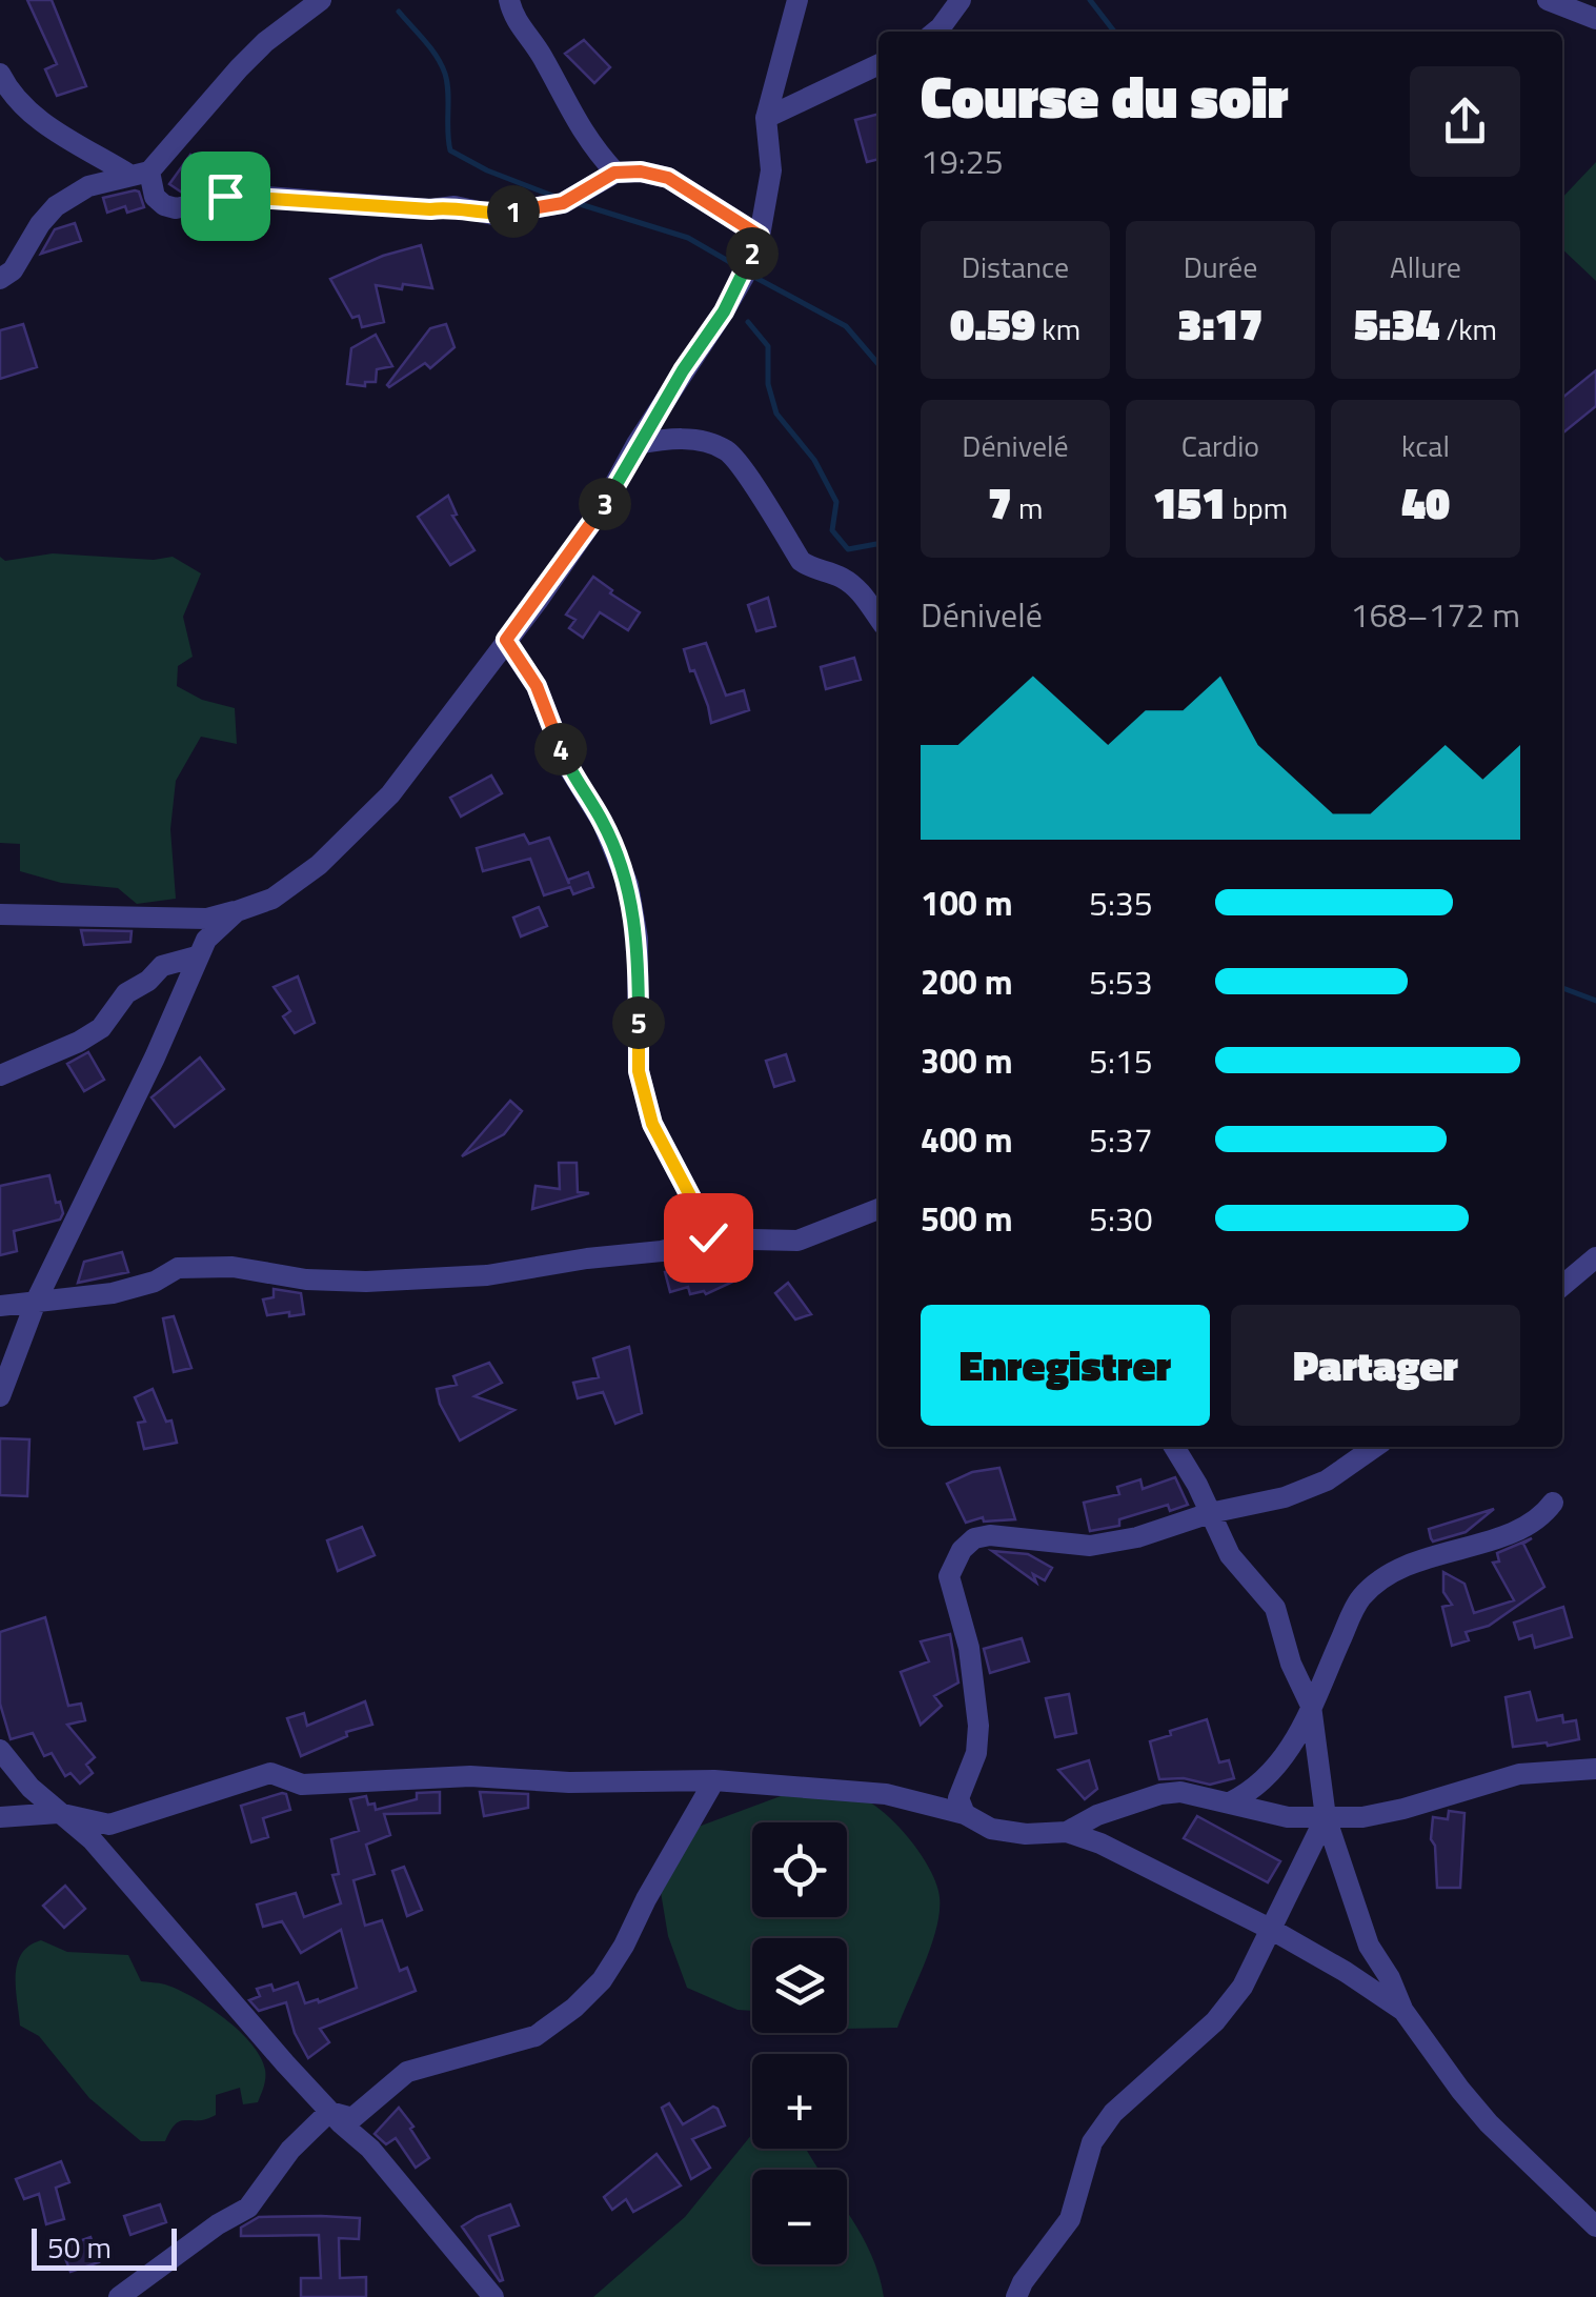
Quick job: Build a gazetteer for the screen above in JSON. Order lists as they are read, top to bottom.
{
  "scale_bar": "50 m",
  "page": {
    "heading": ["Course du soir", "19:25"],
    "pins": [
      "1",
      "2",
      "3",
      "4",
      "5"
    ],
    "stats": [
      ["Distance", "0.59 km"],
      ["Durée", "3:17"],
      ["Allure", "5:34 /km"],
      ["Dénivelé", "7 m"],
      ["Cardio", "151 bpm"],
      ["kcal", "40"]
    ],
    "chart": ["Dénivelé", "168–172 m"],
    "list": [
      {
        "name": "100 m",
        "note": "5:35"
      },
      {
        "name": "200 m",
        "note": "5:53"
      },
      {
        "name": "300 m",
        "note": "5:15"
      },
      {
        "name": "400 m",
        "note": "5:37"
      },
      {
        "name": "500 m",
        "note": "5:30"
      }
    ],
    "buttons": ["Enregistrer", "Partager"],
    "map_buttons": ["+", "−"],
    "scale": "50 m"
  }
}
